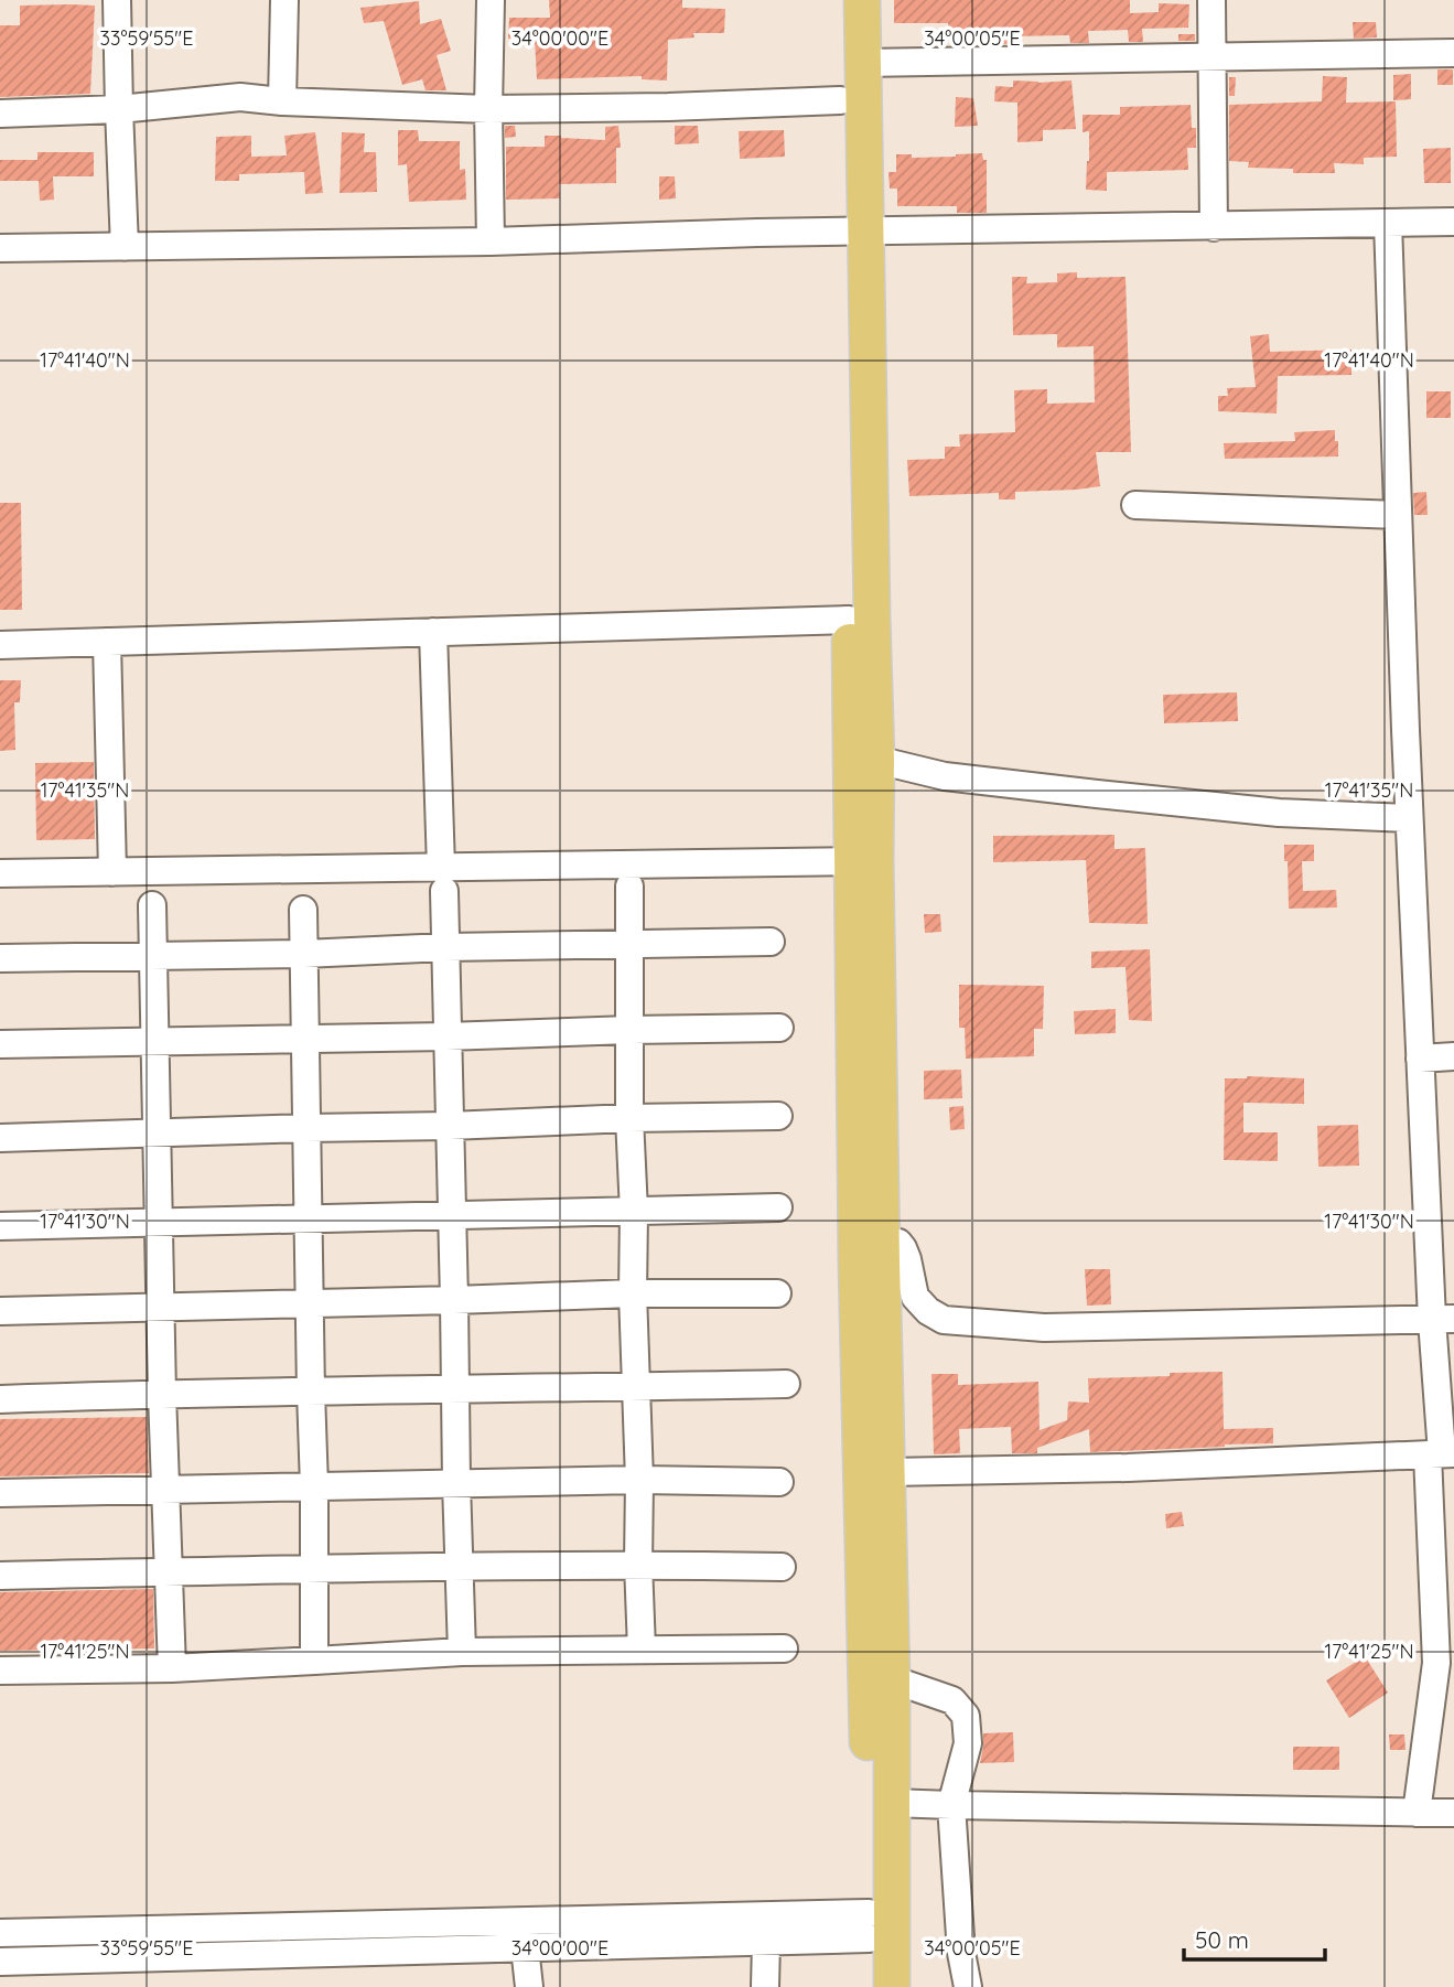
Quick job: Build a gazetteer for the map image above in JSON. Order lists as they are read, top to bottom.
{
  "scale_bar": "50 m",
  "coordinates": [
    "33°59'55\"E",
    "34°00'00\"E",
    "34°00'05\"E",
    "17°41'40\"N",
    "17°41'35\"N",
    "17°41'30\"N",
    "17°41'25\"N"
  ]
}
